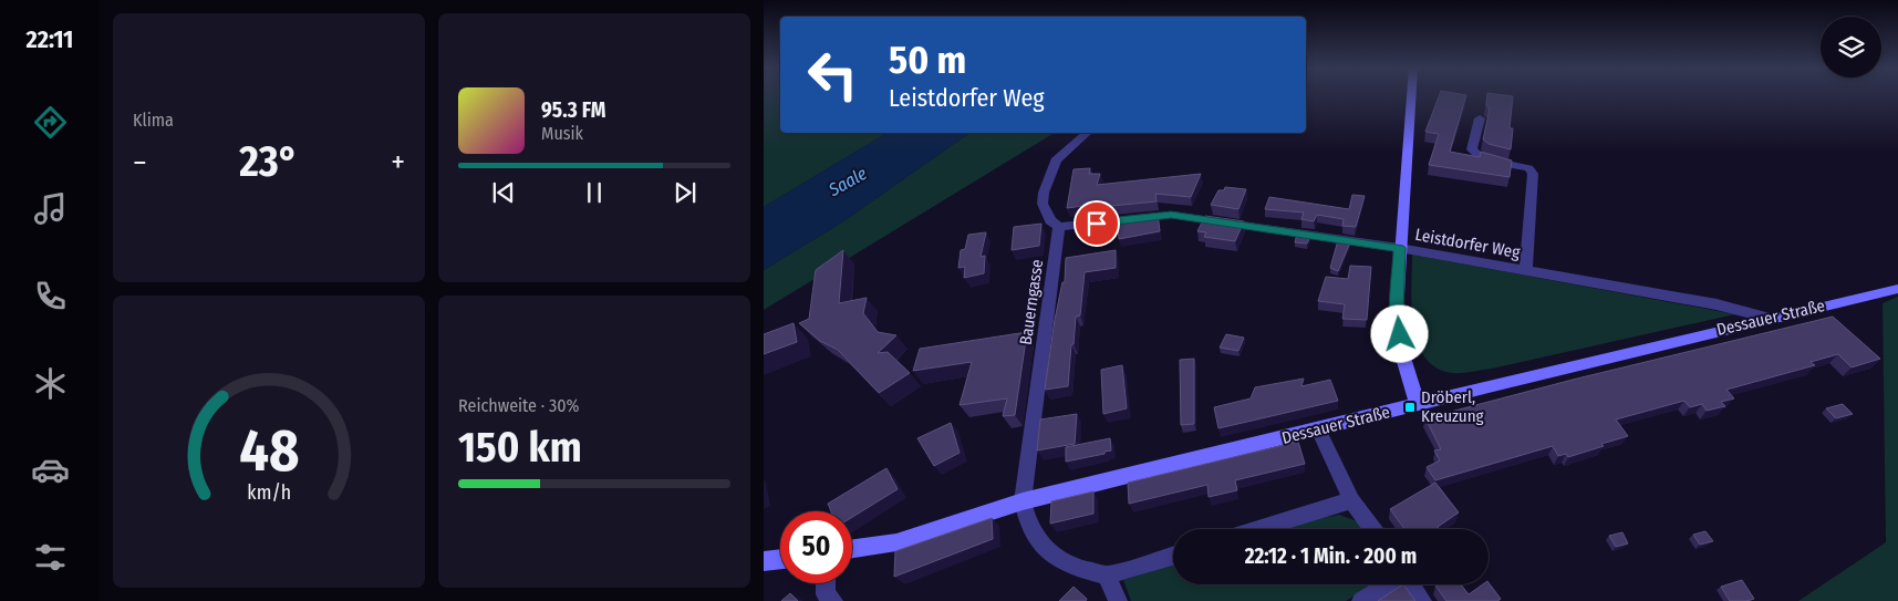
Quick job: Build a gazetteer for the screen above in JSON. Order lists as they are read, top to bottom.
{
  "streets": {
    "main road": ["Dessauer Straße"],
    "street": ["Leistdorfer Weg", "Bauerngasse"]
  },
  "crossings": [
    ["Leistdorfer Weg", "Bauerngasse"],
    ["Leistdorfer Weg", "Dessauer Straße"],
    ["Bauerngasse", "Dessauer Straße"]
  ],
  "water": ["Saale"],
  "places": {
    "transit": ["Dröberl, Kreuzung"]
  },
  "page": {
    "tabs": "22:11",
    "tile": [
      "Klima",
      ["Reichweite · 30%", "150 km"]
    ],
    "turn": ["50 m", "Leistdorfer Weg"],
    "song": ["95.3 FM", "Musik"],
    "heat": ["−", "23°", "+"],
    "limit": "50",
    "trip": "22:12 · 1 Min. · 200 m",
    "gauge": ["48", "km/h"]
  }
}
